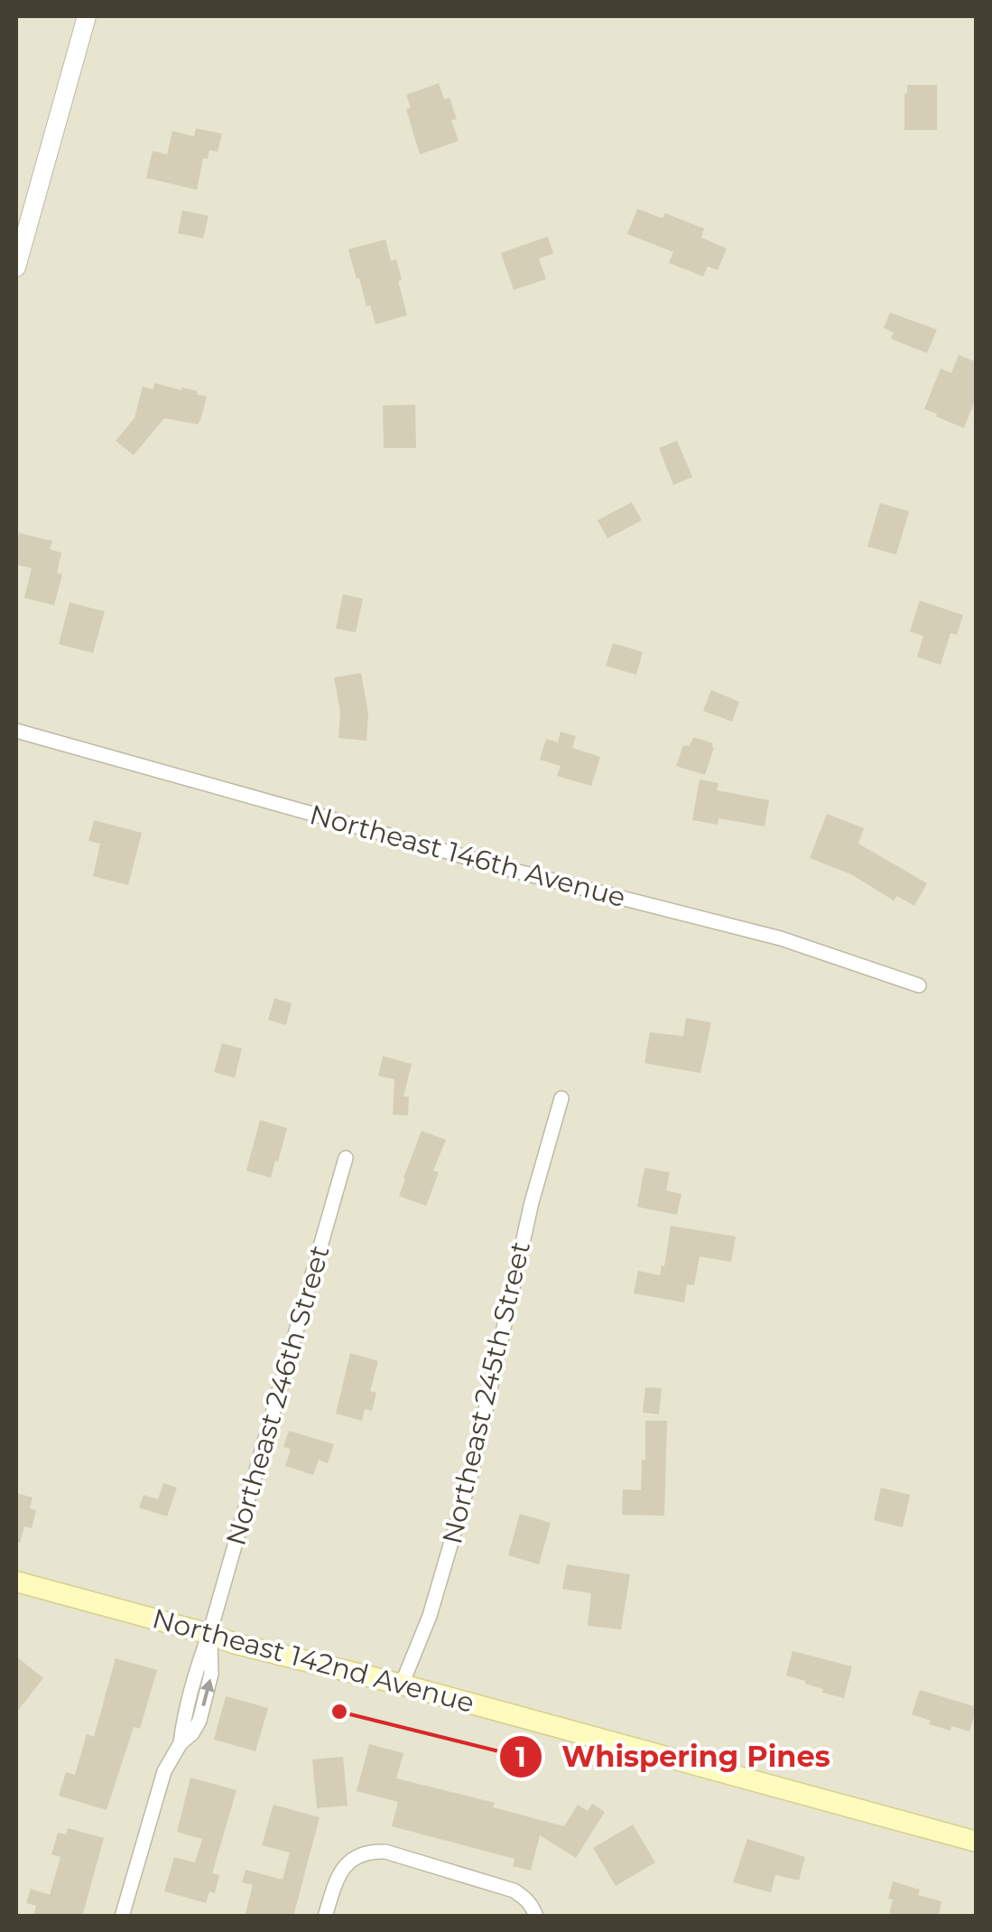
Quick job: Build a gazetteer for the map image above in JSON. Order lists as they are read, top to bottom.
{
  "streets": {
    "main road": ["Northeast 142nd Avenue"],
    "street": ["Northeast 146th Avenue", "Northeast 245th Street", "Northeast 246th Street"]
  },
  "crossings": [
    ["Northeast 245th Street", "Northeast 142nd Avenue"],
    ["Northeast 246th Street", "Northeast 142nd Avenue"]
  ],
  "places": ["Whispering Pines"]
}
